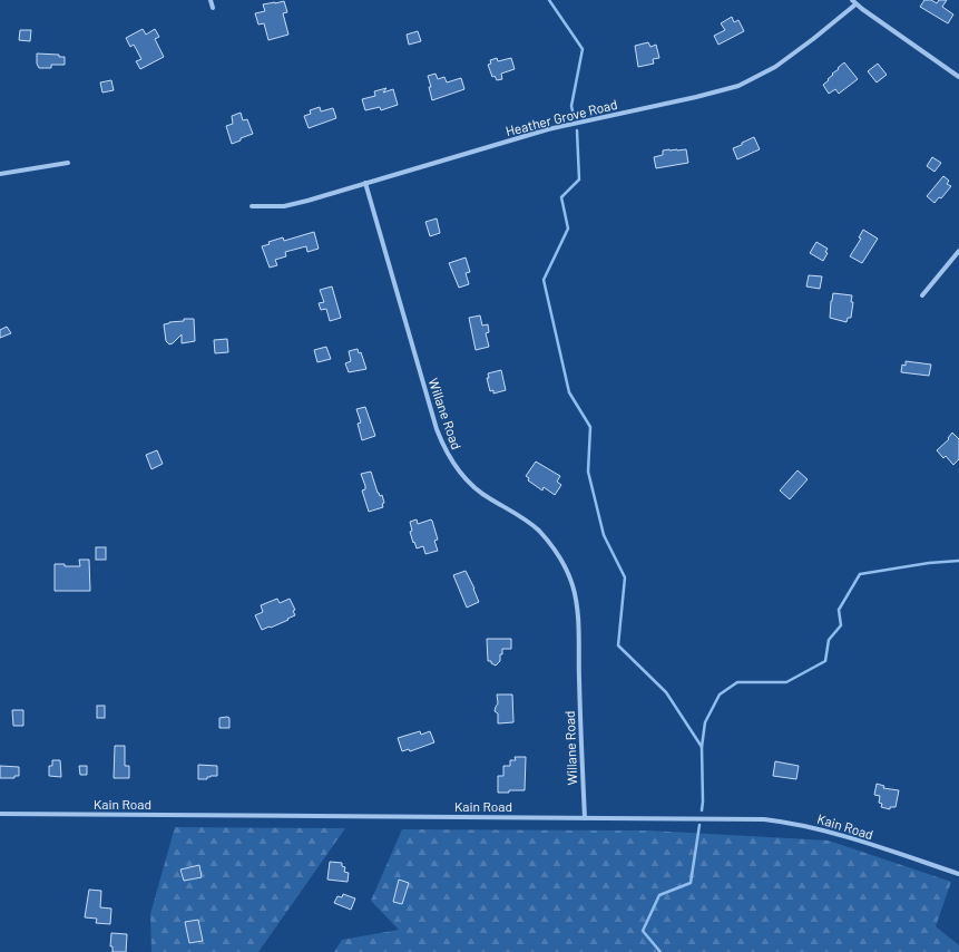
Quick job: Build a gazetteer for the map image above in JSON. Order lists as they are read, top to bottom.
{
  "streets": {
    "street": ["Heather Grove Road", "Willane Road", "Kain Road"]
  },
  "crossings": [
    ["Heather Grove Road", "Willane Road"],
    ["Willane Road", "Kain Road"]
  ]
}
